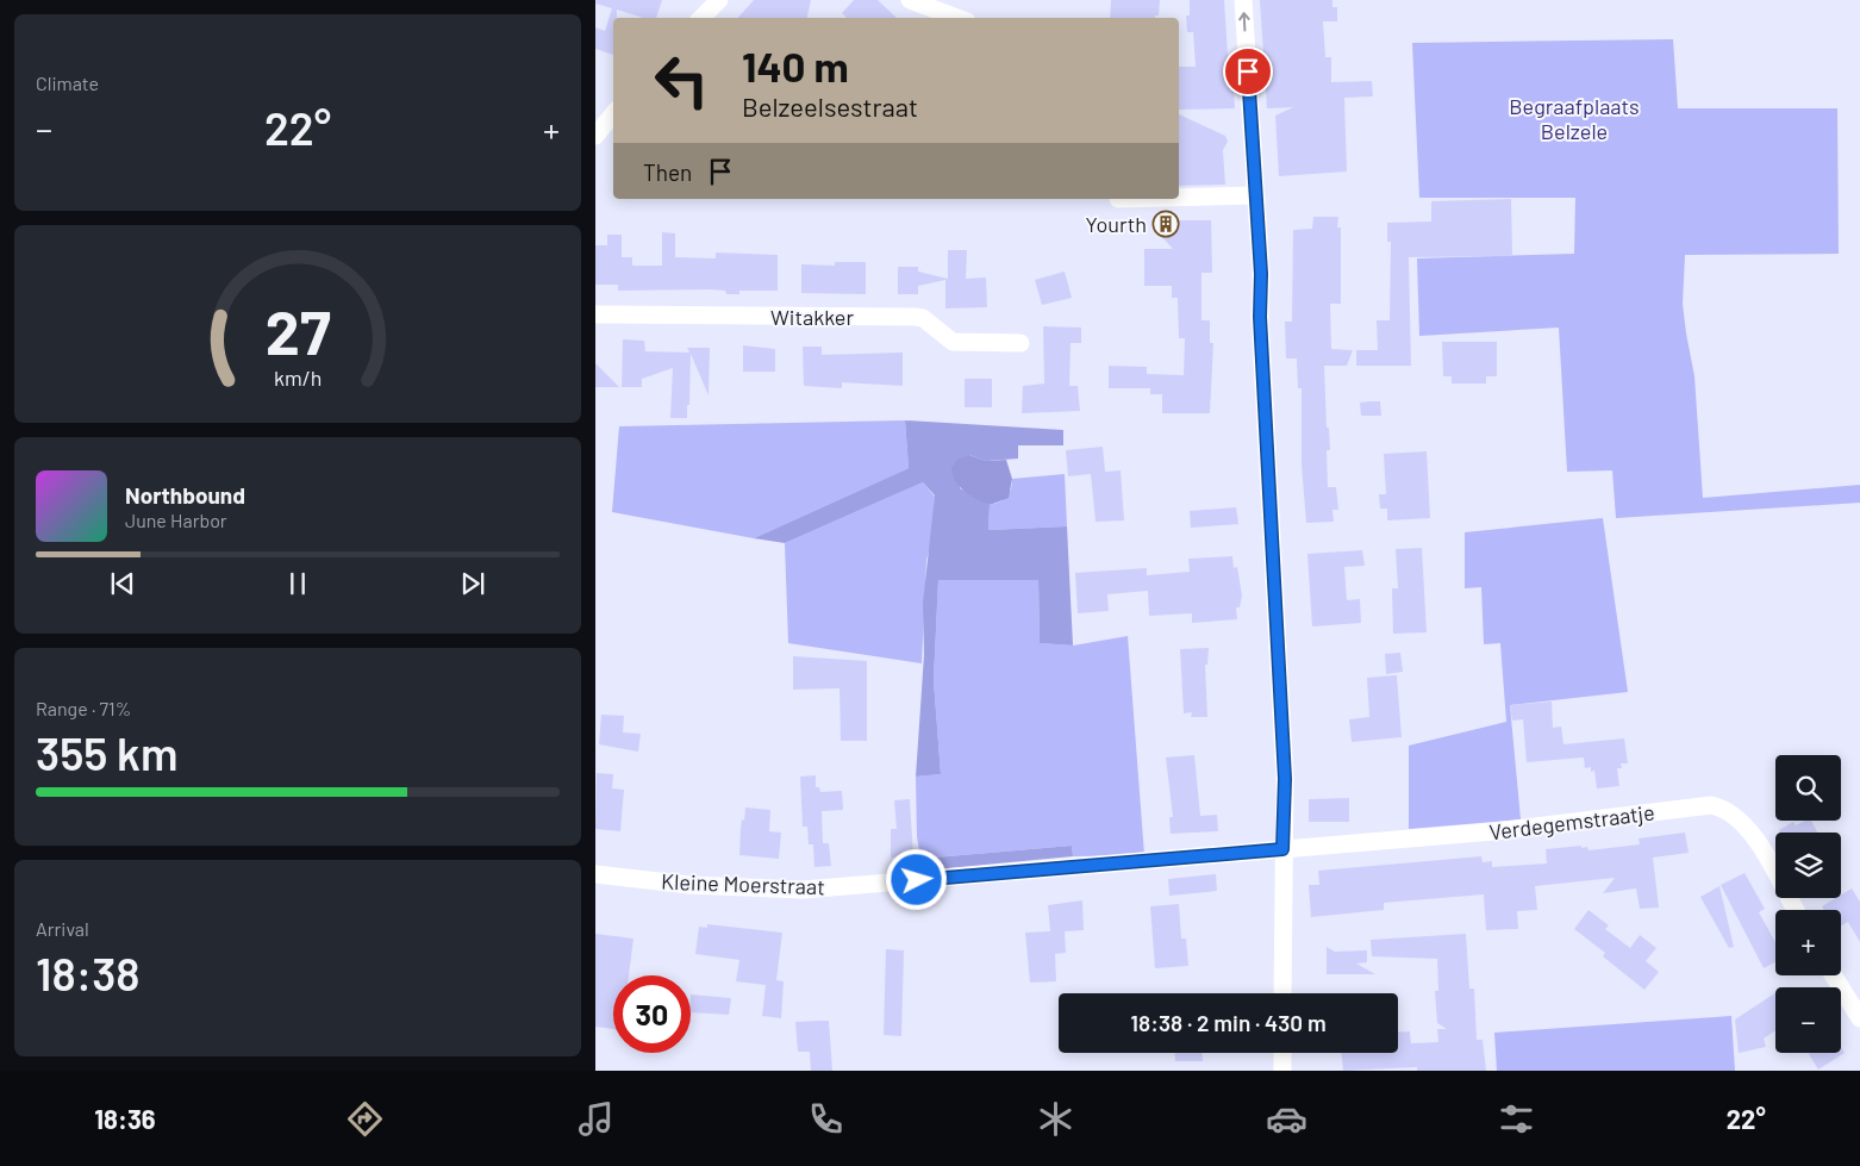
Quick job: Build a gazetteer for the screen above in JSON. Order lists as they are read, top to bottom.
{
  "streets": {
    "street": ["Witakker", "Verdegemstraatje", "Kleine Moerstraat"]
  },
  "crossings": [
    ["Verdegemstraatje", "Kleine Moerstraat"]
  ],
  "parks": ["Begraafplaats Belzele"],
  "places": {
    "building": ["Yourth"]
  },
  "page": {
    "tile": [
      "Climate",
      ["Range · 71%", "355 km"],
      ["Arrival", "18:38"]
    ],
    "turn": ["140 m", "Belzeelsestraat"],
    "heat": ["−", "22°", "+"],
    "then": "Then",
    "song": ["Northbound", "June Harbor"],
    "map_buttons": ["+", "−"],
    "limit": "30",
    "trip": "18:38 · 2 min · 430 m",
    "tabs": ["18:36", "22°"],
    "gauge": ["27", "km/h"]
  }
}
